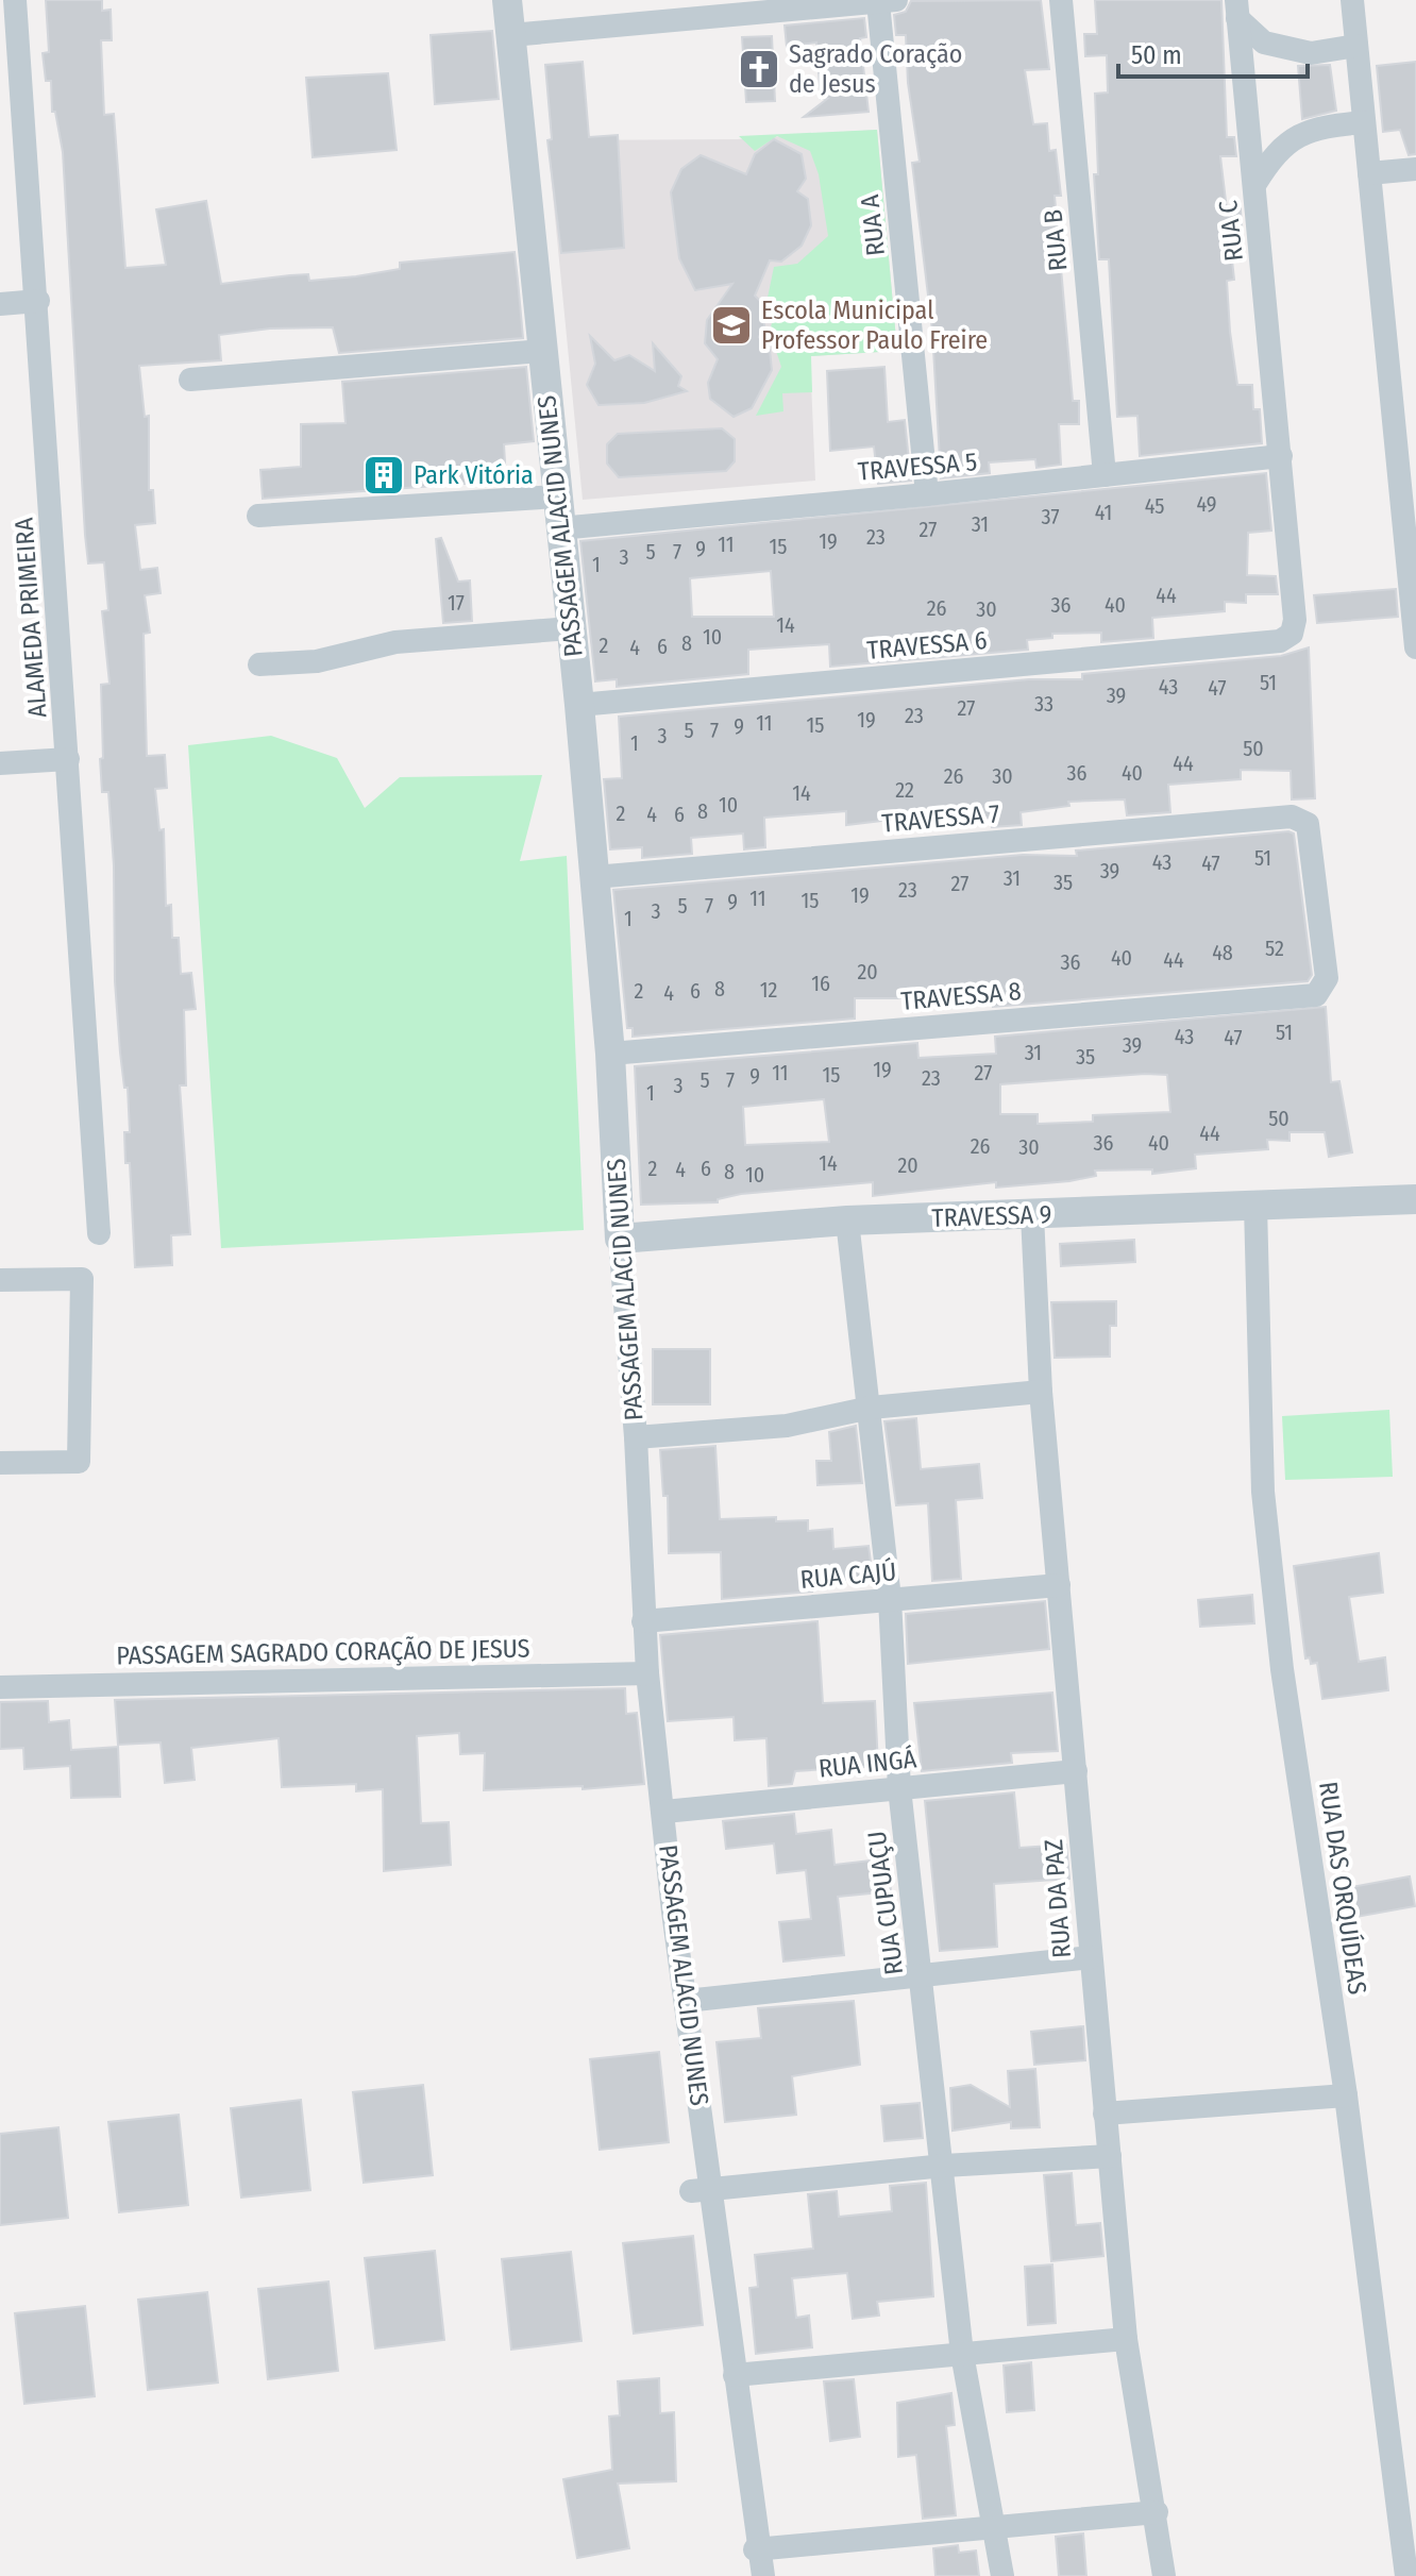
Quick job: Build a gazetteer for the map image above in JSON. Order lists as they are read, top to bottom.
{
  "streets": {
    "street": [
      "RUA A",
      "RUA C",
      "RUA B",
      "TRAVESSA 5",
      "PASSAGEM ALACID NUNES",
      "ALAMEDA PRIMEIRA",
      "TRAVESSA 6",
      "TRAVESSA 7",
      "TRAVESSA 8",
      "TRAVESSA 9",
      "RUA CAJÚ",
      "PASSAGEM SAGRADO CORAÇÃO DE JESUS",
      "RUA INGÁ",
      "RUA DAS ORQUÍDEAS",
      "RUA DA PAZ",
      "RUA CUPUAÇU"
    ]
  },
  "crossings": [
    ["RUA A", "TRAVESSA 5"],
    ["RUA C", "TRAVESSA 5"],
    ["RUA C", "TRAVESSA 6"],
    ["RUA B", "TRAVESSA 5"],
    ["TRAVESSA 5", "PASSAGEM ALACID NUNES"],
    ["TRAVESSA 5", "TRAVESSA 6"],
    ["PASSAGEM ALACID NUNES", "TRAVESSA 6"],
    ["PASSAGEM ALACID NUNES", "TRAVESSA 7"],
    ["PASSAGEM ALACID NUNES", "TRAVESSA 8"],
    ["PASSAGEM ALACID NUNES", "TRAVESSA 9"],
    ["PASSAGEM ALACID NUNES", "RUA CAJÚ"],
    ["PASSAGEM ALACID NUNES", "PASSAGEM SAGRADO CORAÇÃO DE JESUS"],
    ["PASSAGEM ALACID NUNES", "RUA INGÁ"],
    ["TRAVESSA 7", "TRAVESSA 8"],
    ["TRAVESSA 9", "RUA DAS ORQUÍDEAS"],
    ["TRAVESSA 9", "RUA DA PAZ"],
    ["TRAVESSA 9", "RUA CUPUAÇU"],
    ["RUA CAJÚ", "RUA DA PAZ"],
    ["RUA CAJÚ", "RUA CUPUAÇU"],
    ["RUA INGÁ", "RUA DA PAZ"],
    ["RUA INGÁ", "RUA CUPUAÇU"]
  ],
  "places": {
    "church": ["Sagrado Coração de Jesus"],
    "school or university": ["Escola Municipal Professor Paulo Freire"],
    "building": ["Park Vitória"]
  },
  "house_numbers": [
    "49",
    "45",
    "41",
    "37",
    "31",
    "27",
    "23",
    "19",
    "11",
    "15",
    "9",
    "5",
    "7",
    "3",
    "1",
    "44",
    "17",
    "36",
    "40",
    "26",
    "30",
    "14",
    "10",
    "8",
    "2",
    "6",
    "4",
    "51",
    "43",
    "47",
    "39",
    "33",
    "27",
    "23",
    "19",
    "11",
    "15",
    "9",
    "5",
    "7",
    "3",
    "1",
    "50",
    "44",
    "36",
    "40",
    "26",
    "30",
    "22",
    "14",
    "10",
    "8",
    "2",
    "4",
    "6",
    "51",
    "43",
    "47",
    "39",
    "31",
    "35",
    "27",
    "23",
    "19",
    "11",
    "15",
    "9",
    "5",
    "7",
    "3",
    "1",
    "52",
    "48",
    "40",
    "44",
    "36",
    "20",
    "16",
    "8",
    "12",
    "2",
    "6",
    "4",
    "51",
    "43",
    "47",
    "39",
    "31",
    "35",
    "19",
    "11",
    "27",
    "15",
    "9",
    "23",
    "5",
    "7",
    "3",
    "1",
    "50",
    "44",
    "36",
    "40",
    "26",
    "30",
    "14",
    "20",
    "2",
    "6",
    "4",
    "8",
    "10"
  ],
  "scale_bar": "50 m"
}
